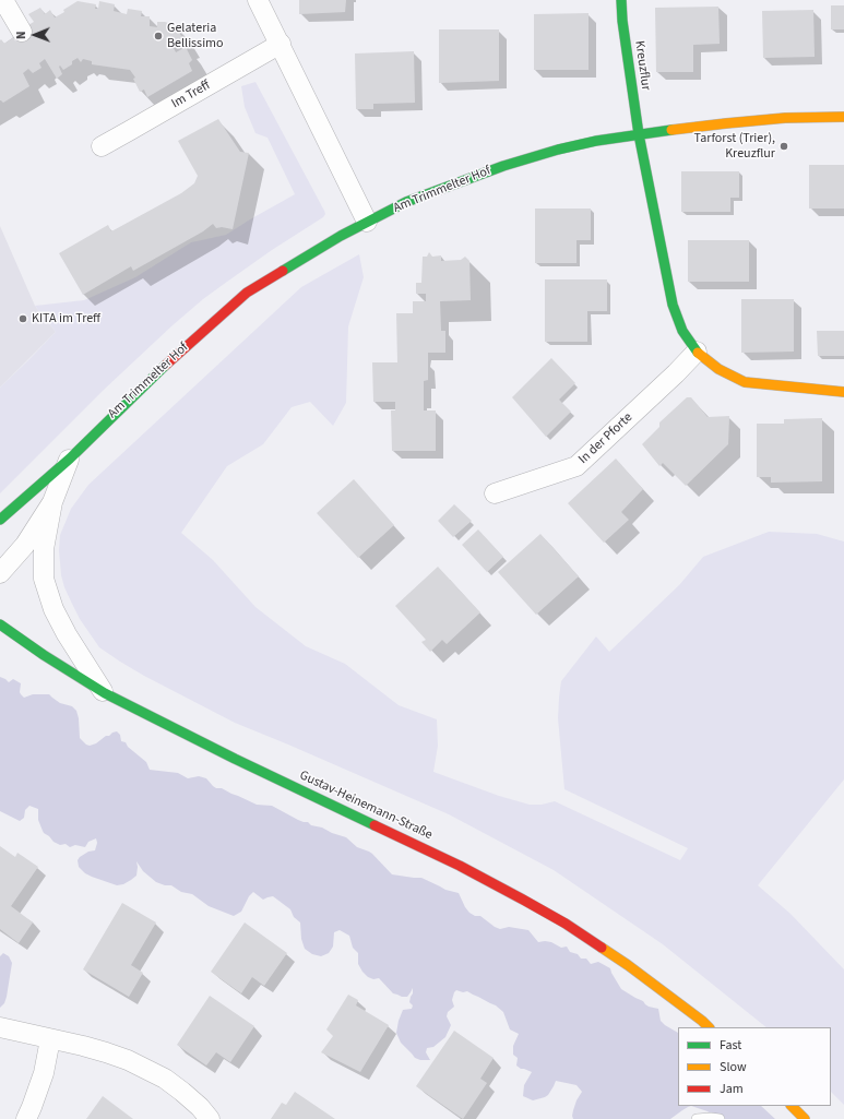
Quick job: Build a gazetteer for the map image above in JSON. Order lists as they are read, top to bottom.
{
  "streets": {
    "street": [
      "Kreuzflur",
      "Im Treff",
      "Am Trimmelter Hof",
      "In der Pforte",
      "Gustav-Heinemann-Straße"
    ]
  },
  "crossings": [
    ["Kreuzflur", "Am Trimmelter Hof"],
    ["Am Trimmelter Hof", "Gustav-Heinemann-Straße"]
  ],
  "places": ["Gelateria Bellissimo", "Tarforst (Trier), Kreuzflur", "KITA im Treff"],
  "legend": ["Fast", "Slow", "Jam"],
  "north": "left"
}
